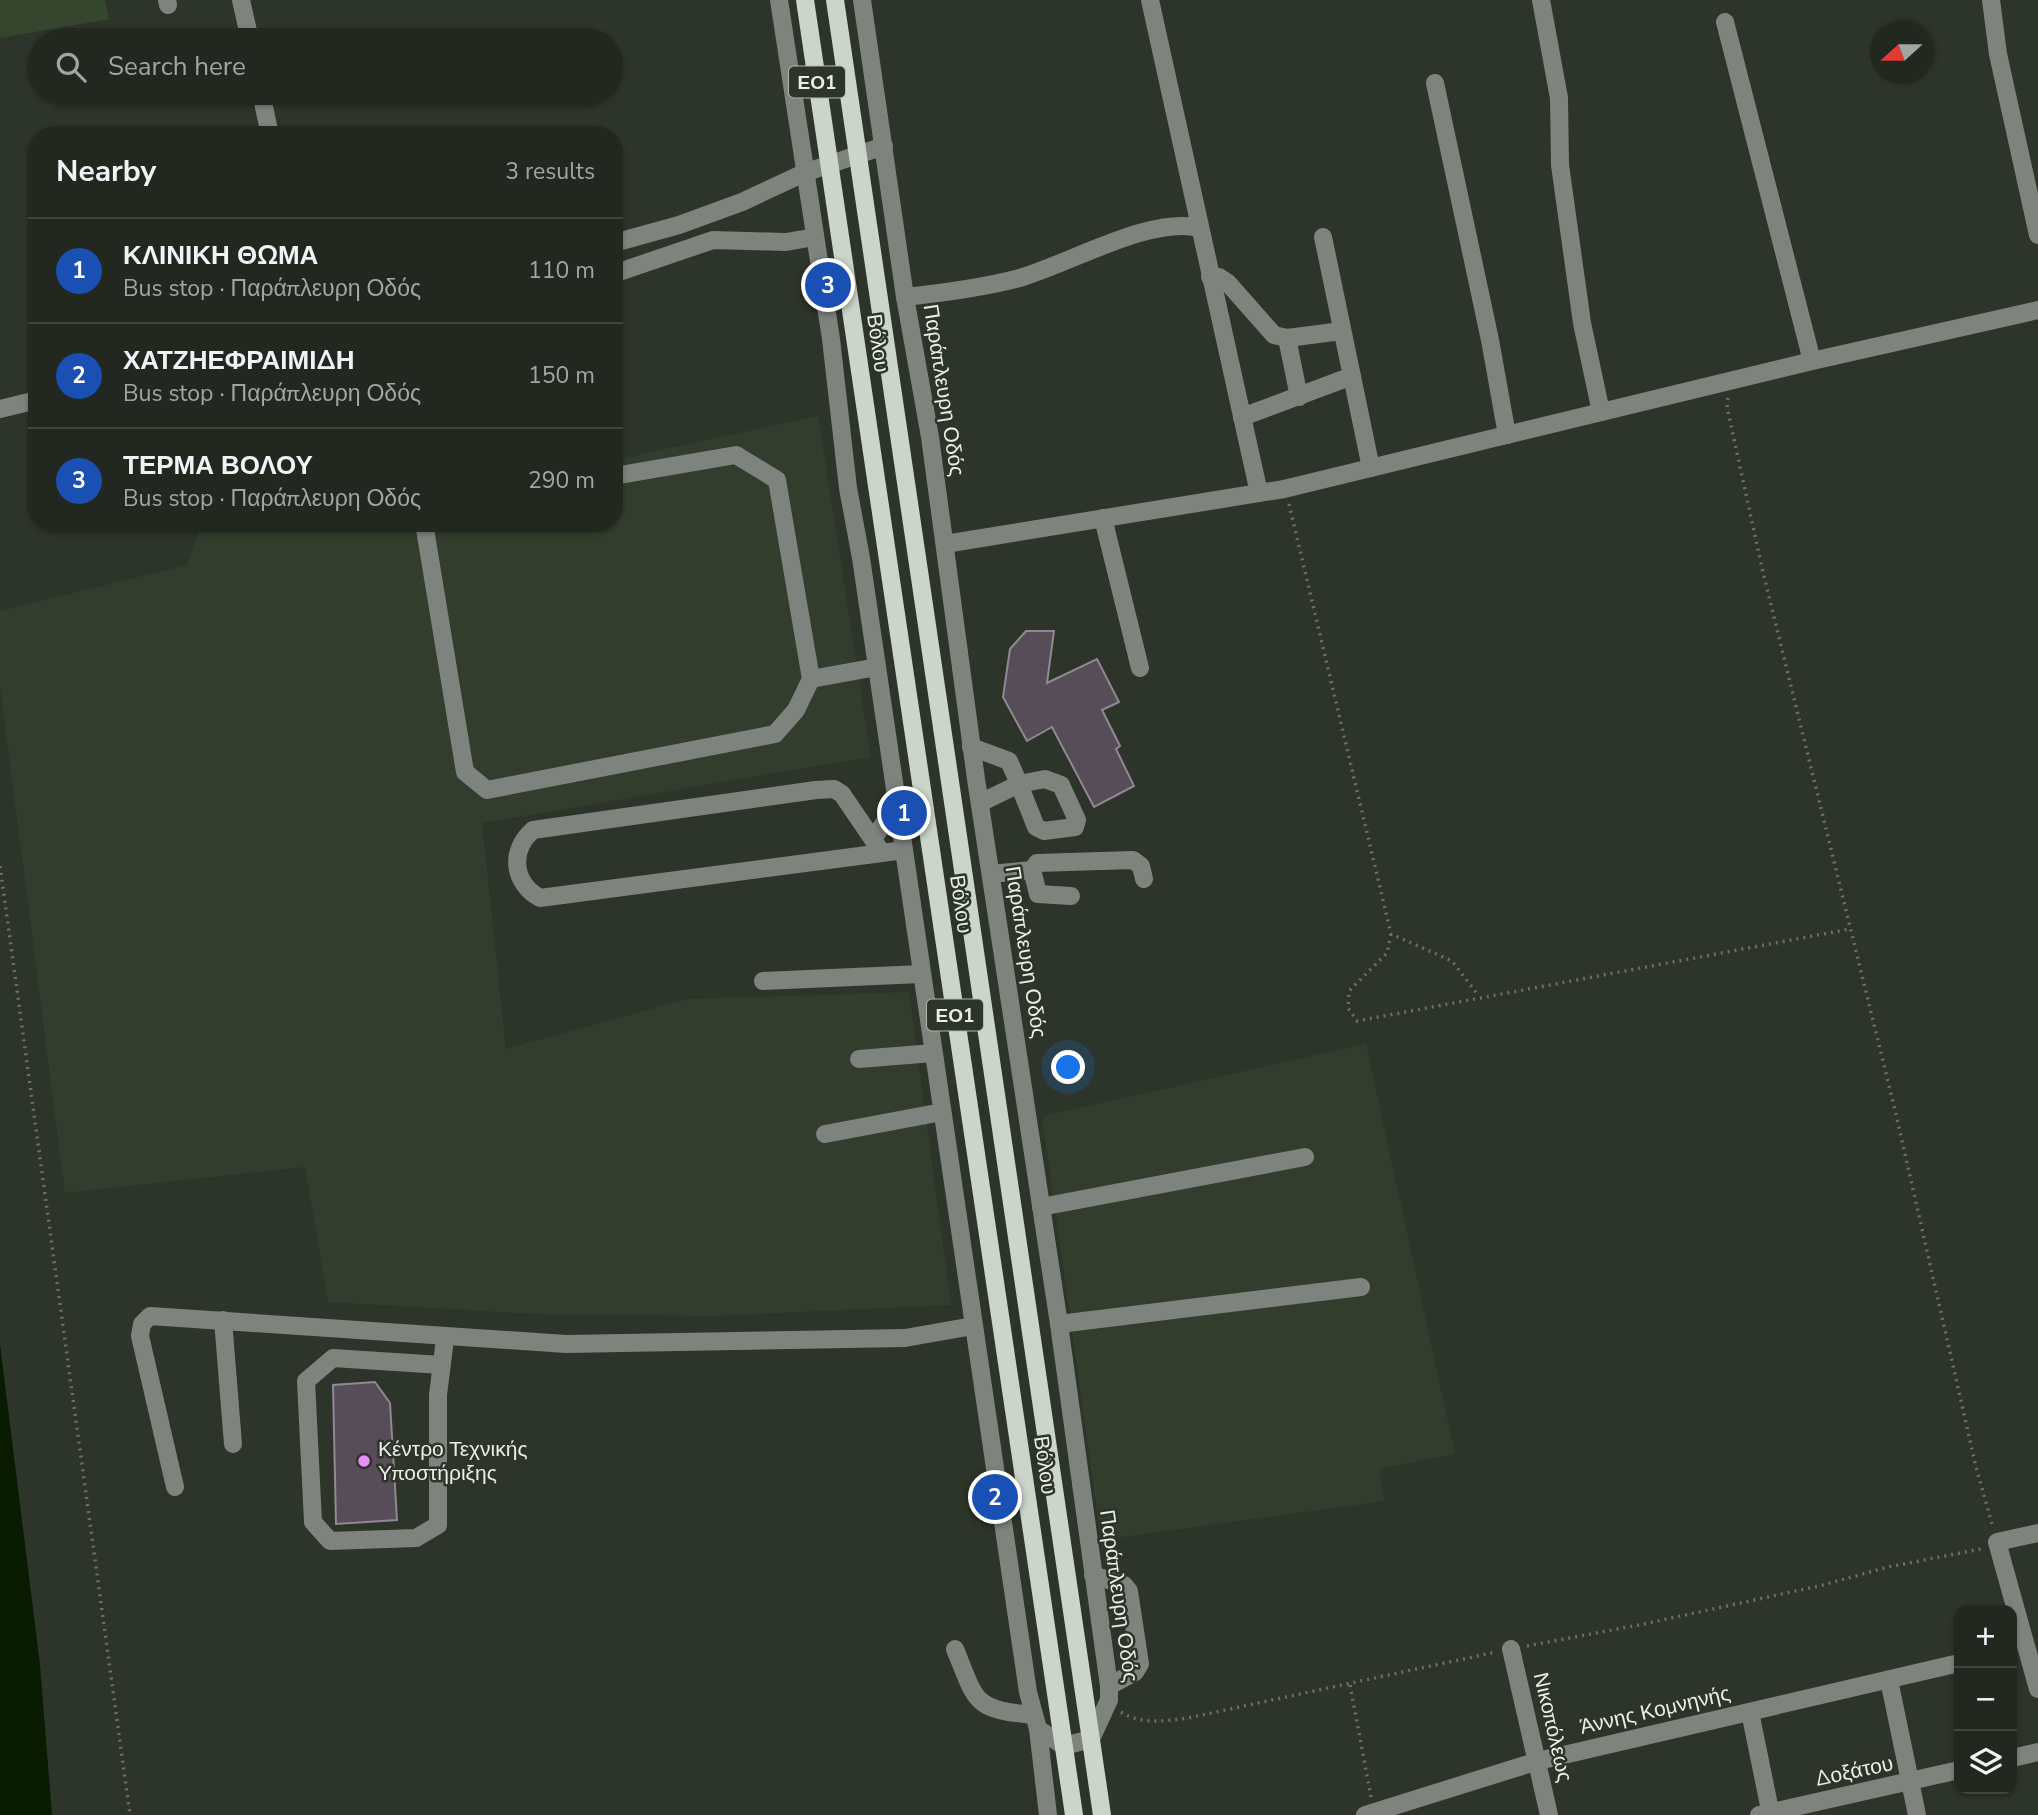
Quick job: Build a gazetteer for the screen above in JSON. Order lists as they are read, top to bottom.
{
  "streets": {
    "main road": ["ΕΟ1", "Βόλου"],
    "street": [
      "Παράπλευρη Οδός",
      "Άννης Κομνηνής",
      "Νικοπόλεως",
      "Δοξάτου"
    ]
  },
  "crossings": [
    ["Βόλου", "Παράπλευρη Οδός"],
    ["Άννης Κομνηνής", "Νικοπόλεως"]
  ],
  "places": ["Κέντρο Τεχνικής Υποστήριξης"],
  "north": "left",
  "page": {
    "search": "Search here",
    "heading": ["Nearby", "3 results"],
    "list": [
      {
        "mark": "1",
        "name": "ΚΛΙΝΙΚΗ ΘΩΜΑ",
        "note": "Bus stop · Παράπλευρη Οδός",
        "value": "110 m"
      },
      {
        "mark": "2",
        "name": "ΧΑΤΖΗΕΦΡΑΙΜΙΔΗ",
        "note": "Bus stop · Παράπλευρη Οδός",
        "value": "150 m"
      },
      {
        "mark": "3",
        "name": "ΤΕΡΜΑ ΒΟΛΟΥ",
        "note": "Bus stop · Παράπλευρη Οδός",
        "value": "290 m"
      }
    ],
    "pins": ["3", "1", "2"],
    "map_buttons": ["+", "−"]
  }
}
